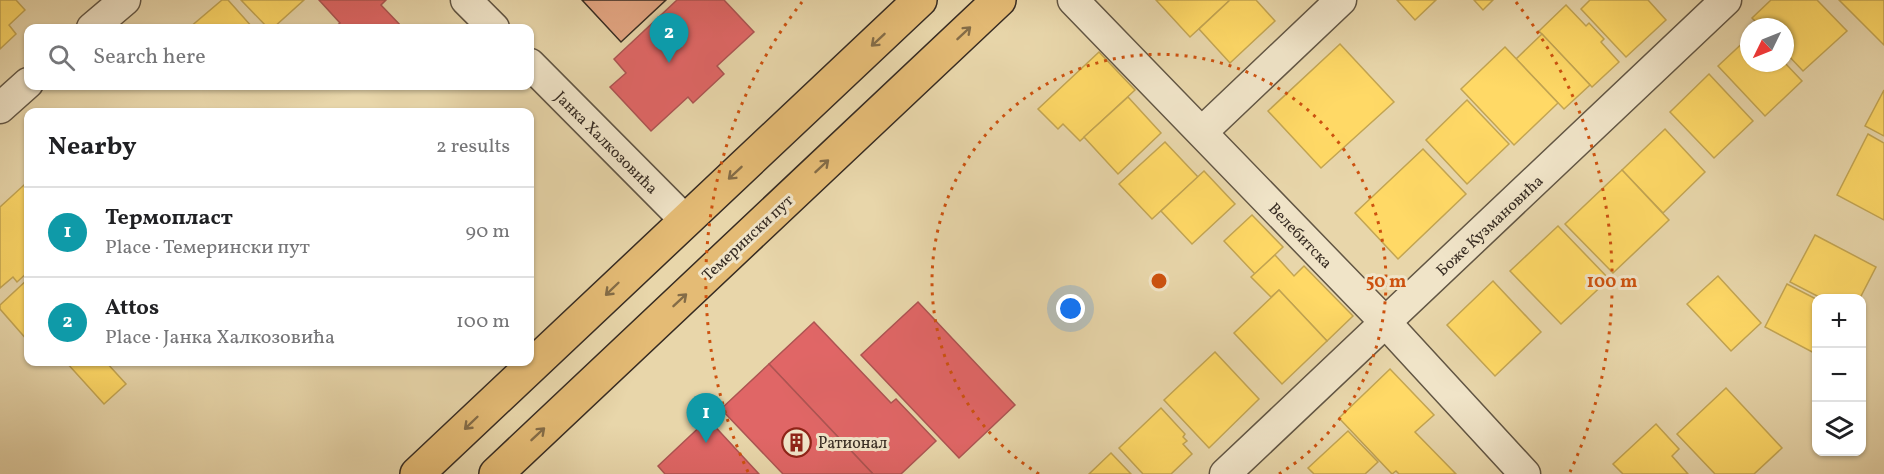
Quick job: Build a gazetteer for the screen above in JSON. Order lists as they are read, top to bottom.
{
  "streets": {
    "main road": ["Темерински пут"],
    "street": ["Јанка Халкозовића", "Боже Кузмановића", "Велебитска"]
  },
  "crossings": [
    ["Боже Кузмановића", "Велебитска"]
  ],
  "places": {
    "building": ["Ратионал"]
  },
  "north": "bottom left",
  "page": {
    "pins": ["2", "1"],
    "search": "Search here",
    "heading": ["Nearby", "2 results"],
    "list": [
      {
        "mark": "1",
        "name": "Термопласт",
        "note": "Place · Темерински пут",
        "value": "90 m"
      },
      {
        "mark": "2",
        "name": "Attos",
        "note": "Place · Јанка Халкозовића",
        "value": "100 m"
      }
    ],
    "map_buttons": ["+", "−"]
  },
  "rings": ["50 m", "100 m"]
}
